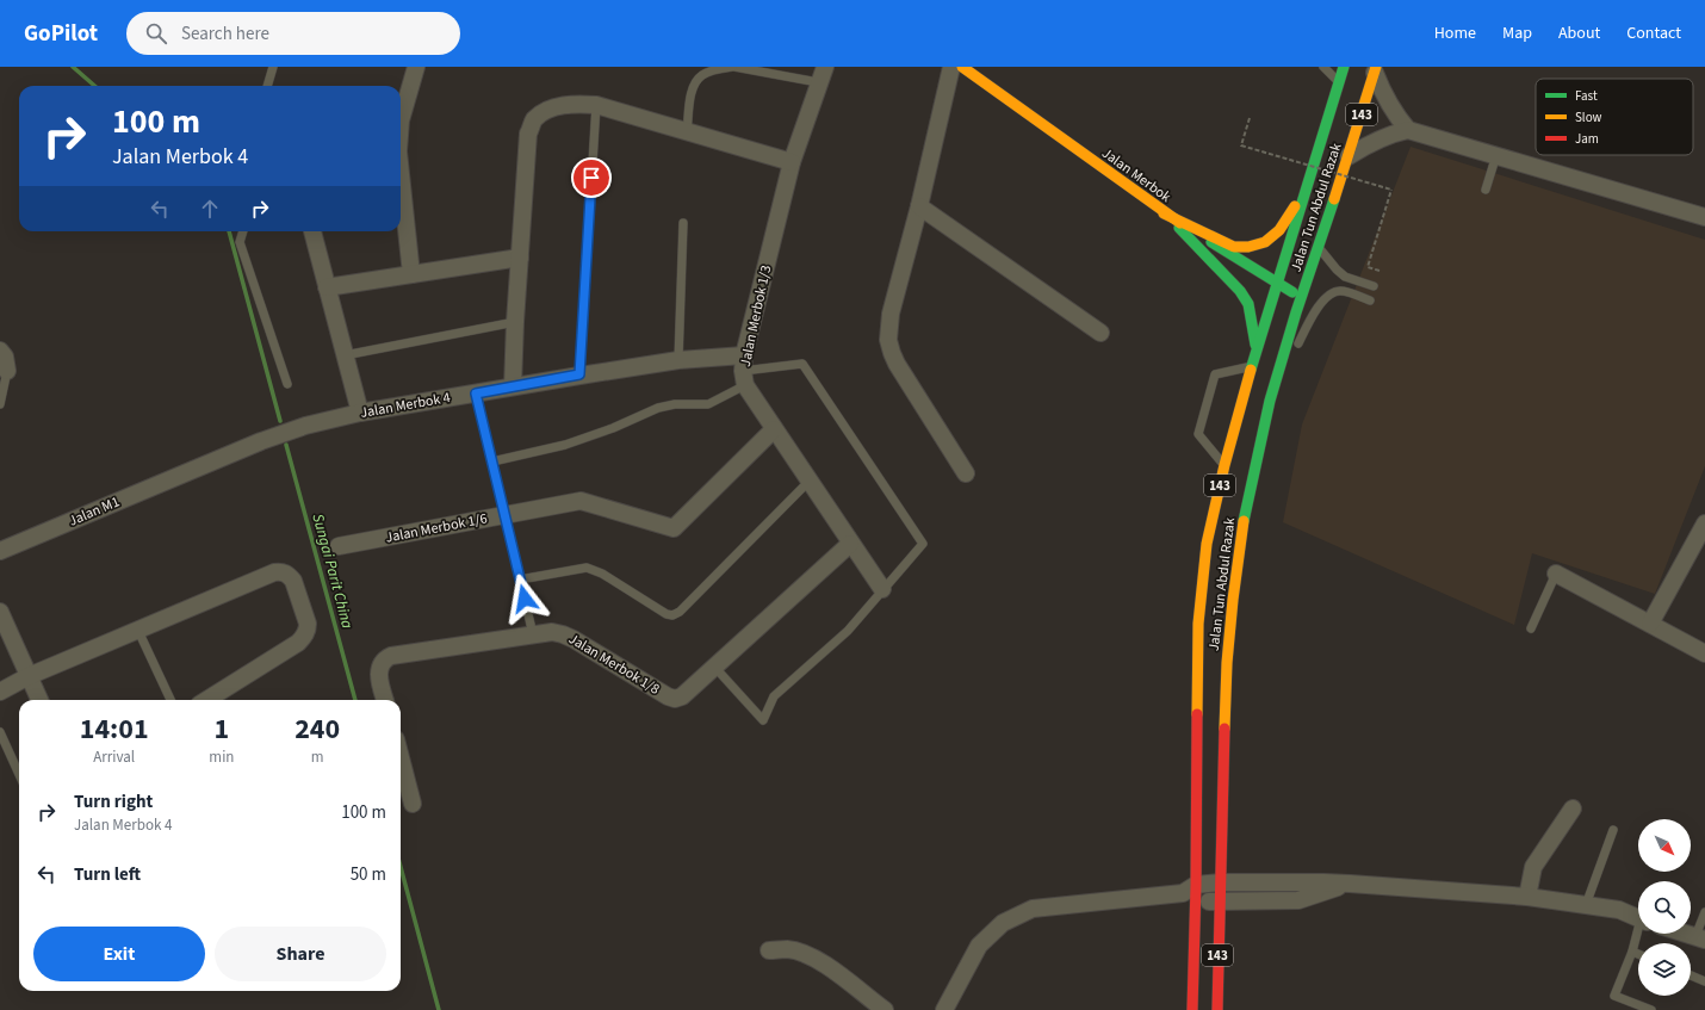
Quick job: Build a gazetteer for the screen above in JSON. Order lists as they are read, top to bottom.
{
  "streets": {
    "main road": ["143", "Jalan Merbok", "Jalan Tun Abdul Razak"],
    "street": [
      "Jalan Merbok 1/3",
      "Jalan Merbok 4",
      "Jalan M1",
      "Jalan Merbok 1/6",
      "Jalan Merbok 1/8"
    ]
  },
  "crossings": [
    ["Jalan Merbok", "Jalan Tun Abdul Razak"],
    ["Jalan Merbok 1/3", "Jalan Merbok 4"],
    ["Jalan Merbok 1/3", "Jalan Merbok 1/6"],
    ["Jalan Merbok 1/3", "Jalan Merbok 1/8"],
    ["Jalan Merbok 4", "Jalan M1"]
  ],
  "water": ["Sungai Parit China"],
  "legend": ["Fast", "Slow", "Jam"],
  "north": "bottom right",
  "page": {
    "header": "GoPilot",
    "search": "Search here",
    "nav": [
      "Home",
      "Map",
      "About",
      "Contact"
    ],
    "turn": ["100 m", "Jalan Merbok 4"],
    "eta": [
      "14:01",
      "Arrival",
      "1",
      "min",
      "240",
      "m"
    ],
    "list": [
      {
        "name": "Turn right",
        "note": "Jalan Merbok 4",
        "value": "100 m"
      },
      {
        "name": "Turn left",
        "value": "50 m"
      }
    ],
    "buttons": ["Exit", "Share"]
  }
}
